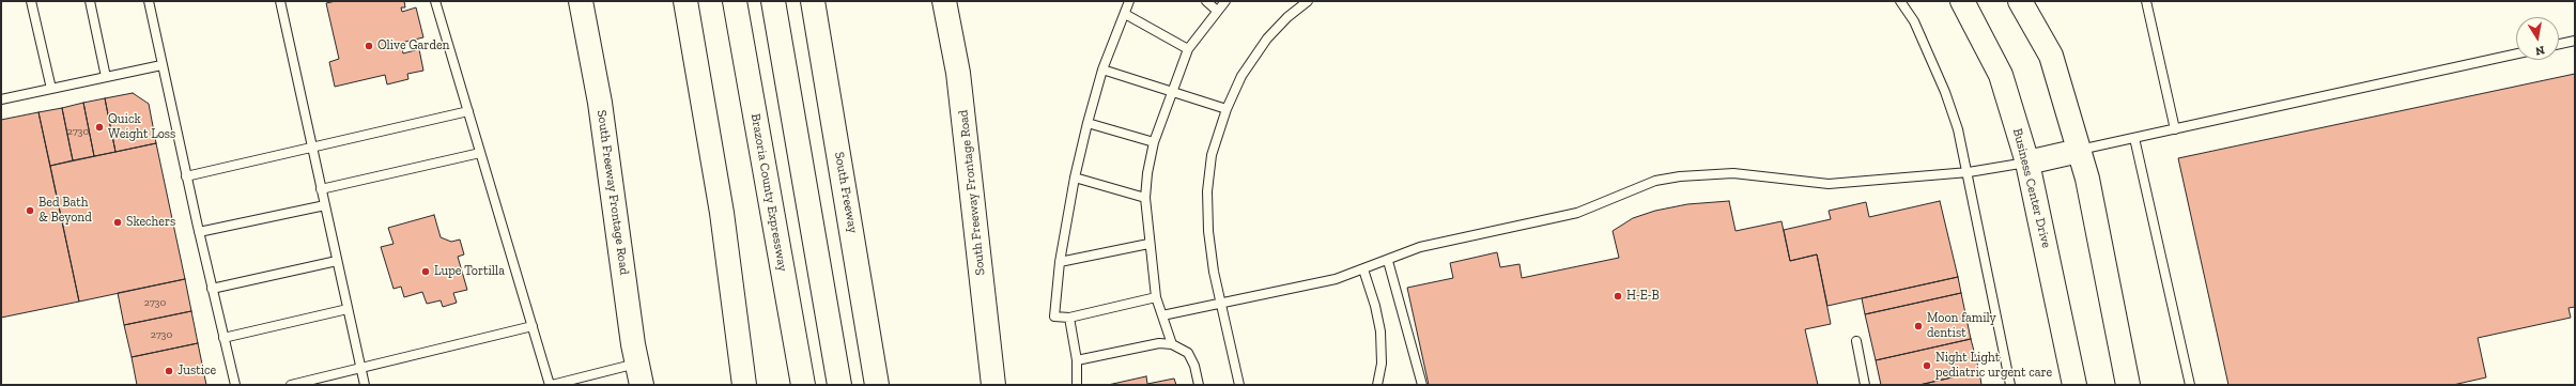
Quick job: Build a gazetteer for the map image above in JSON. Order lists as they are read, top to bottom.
{
  "streets": {
    "main road": [
      "Business Center Drive",
      "South Freeway Frontage Road",
      "Brazoria County Expressway",
      "South Freeway"
    ]
  },
  "places": [
    "Olive Garden",
    "Quick Weight Loss",
    "Bed Bath & Beyond",
    "Skechers",
    "Lupe Tortilla",
    "H-E-B",
    "Moon family dentist",
    "Night Light pediatric urgent care",
    "Justice"
  ],
  "house_numbers": ["2730", "2730", "2730"],
  "north": "bottom"
}
